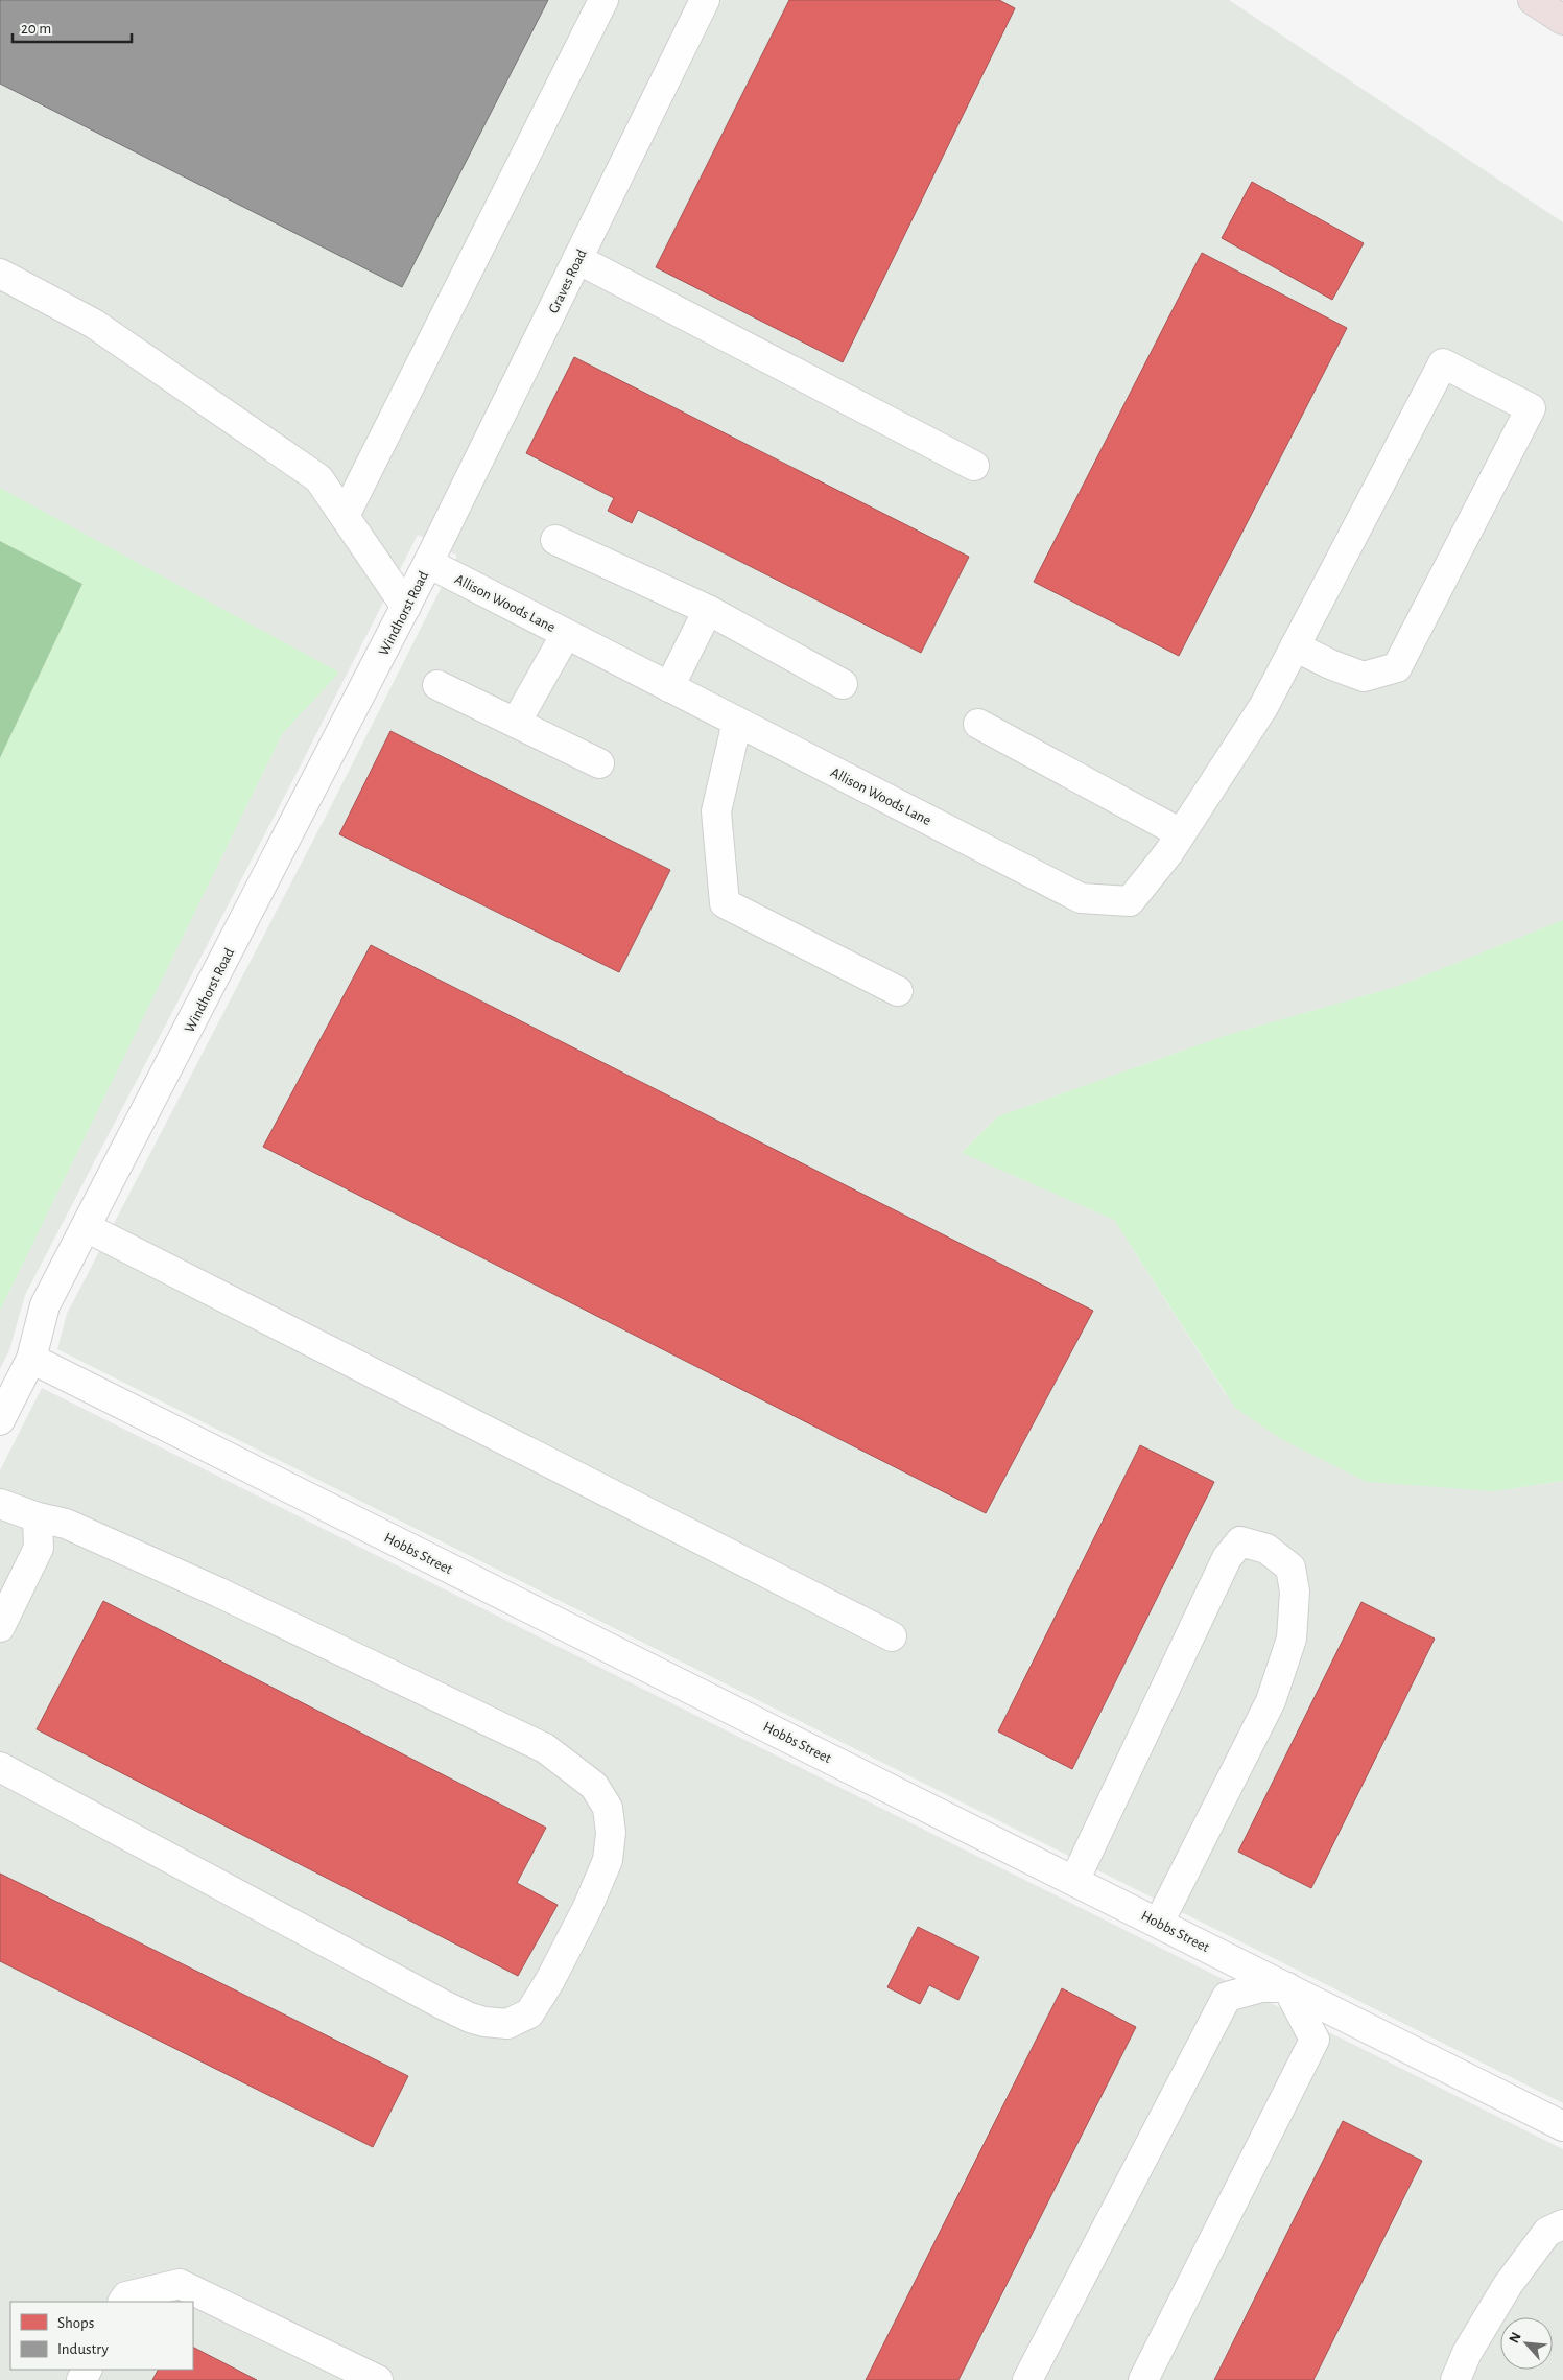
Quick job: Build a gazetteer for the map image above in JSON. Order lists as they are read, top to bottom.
{
  "streets": {
    "street": [
      "Graves Road",
      "Allison Woods Lane",
      "Windhorst Road",
      "Hobbs Street"
    ]
  },
  "crossings": [
    ["Graves Road", "Allison Woods Lane"],
    ["Graves Road", "Windhorst Road"],
    ["Allison Woods Lane", "Windhorst Road"],
    ["Windhorst Road", "Hobbs Street"]
  ],
  "legend": ["Shops", "Industry"],
  "scale_bar": "20 m",
  "north": "top left"
}
